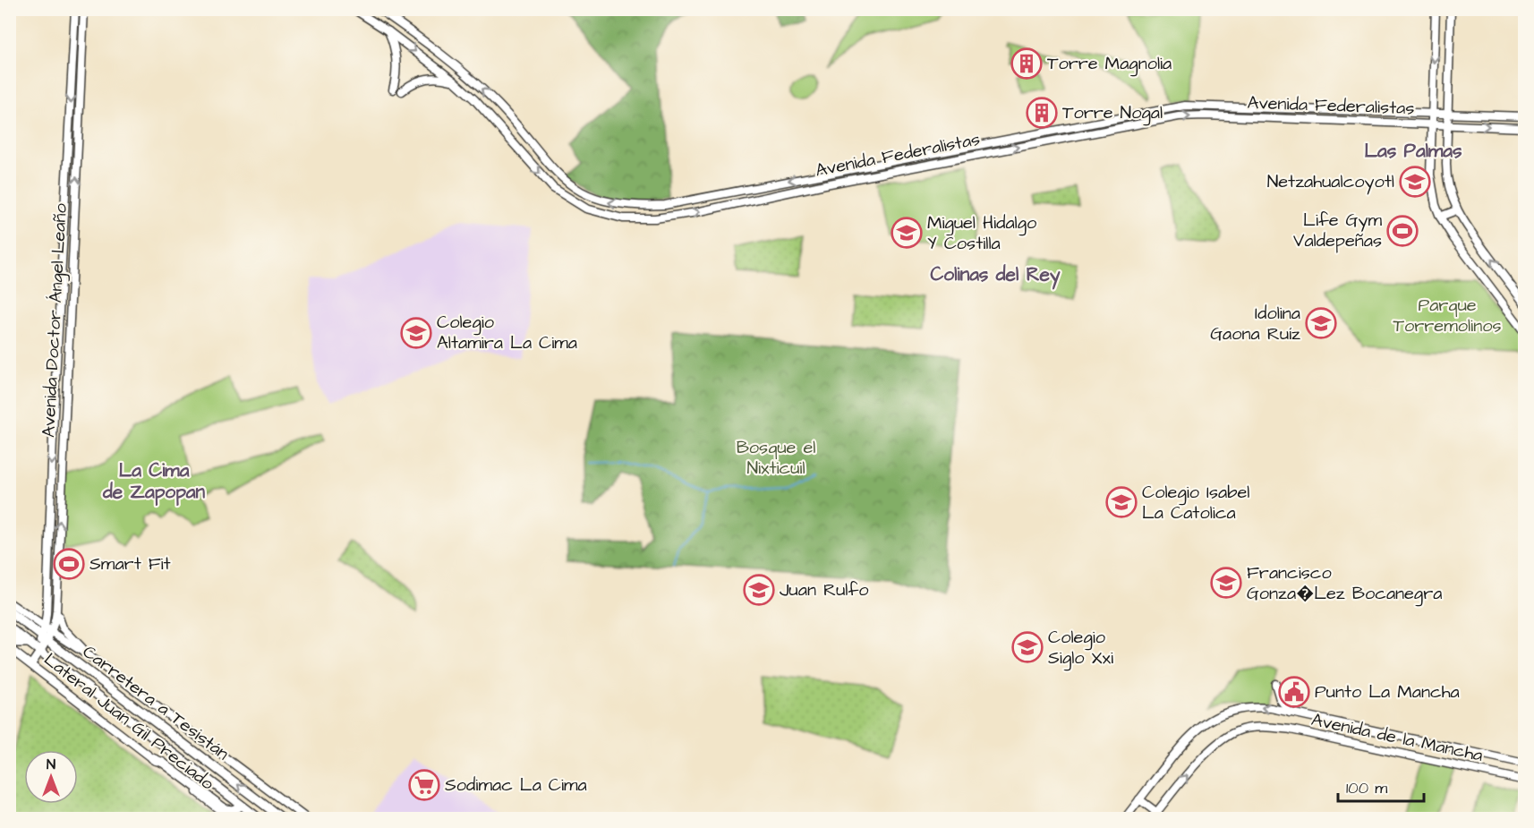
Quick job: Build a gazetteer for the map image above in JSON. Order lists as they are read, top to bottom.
{
  "streets": {
    "main road": ["Carretera a Tesistán"],
    "street": [
      "Avenida Federalistas",
      "Avenida Doctor Ángel Leaño",
      "Lateral Juan Gil Preciado",
      "Avenida de la Mancha"
    ]
  },
  "crossings": [
    ["Avenida Doctor Ángel Leaño", "Lateral Juan Gil Preciado"]
  ],
  "districts": ["Las Palmas", "Colinas del Rey", "La Cima de Zapopan"],
  "parks": ["Parque Torremolinos", "Bosque el Nixticuil"],
  "places": {
    "building": ["Torre Magnolia", "Torre Nogal"],
    "school or university": [
      "Netzahualcoyotl",
      "Miguel Hidalgo Y Costilla",
      "Idolina Gaona Ruíz",
      "Colegio Altamira La Cima",
      "Colegio Isabel La Catolica",
      "Francisco Gonza�Lez Bocanegra",
      "Juan Rulfo",
      "Colegio Siglo Xxi"
    ],
    "sports": ["Life Gym Valdepeñas", "Smart Fit"],
    "public building": ["Punto La Mancha"],
    "supermarket": ["Sodimac La Cima"]
  },
  "scale_bar": "100 m",
  "north": "top"
}
